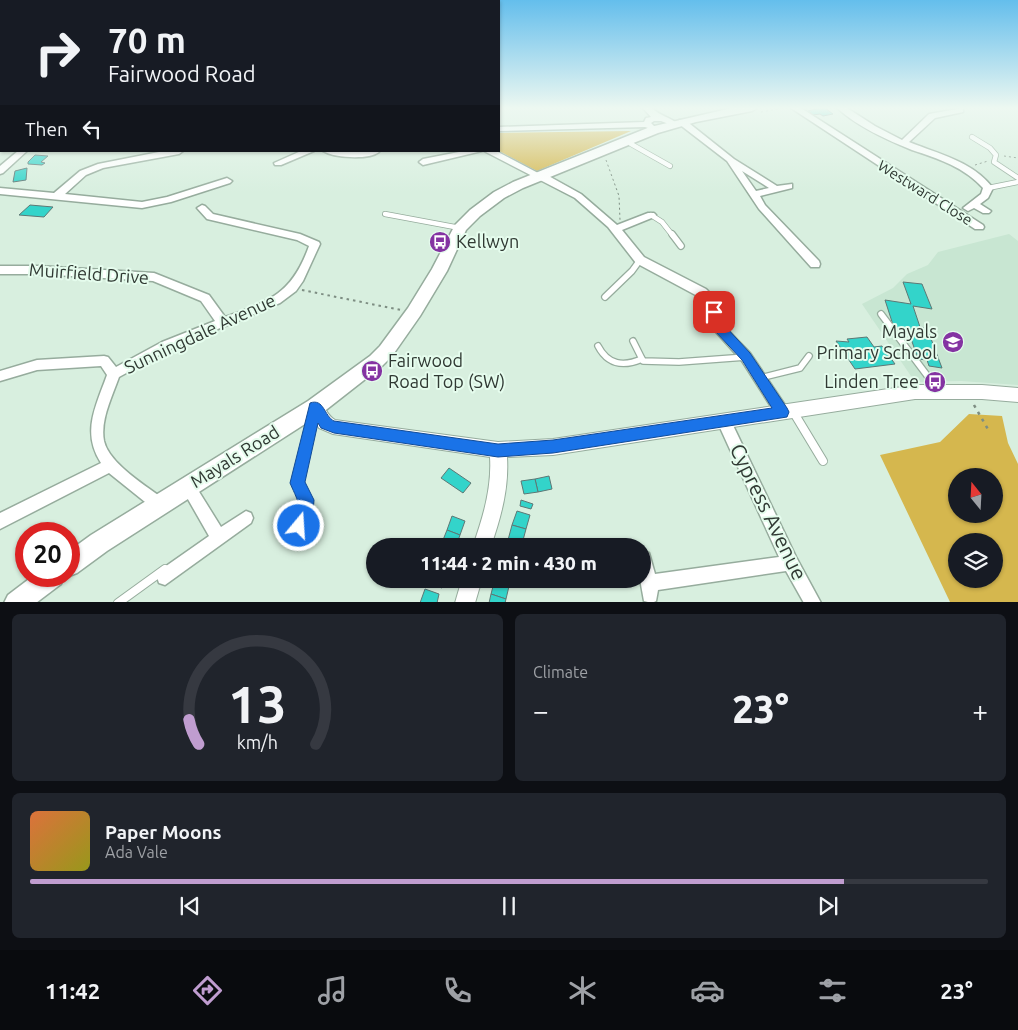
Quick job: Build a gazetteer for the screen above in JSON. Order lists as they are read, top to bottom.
{
  "streets": {
    "main road": ["Mayals Road"],
    "street": [
      "Westward Close",
      "Muirfield Drive",
      "Sunningdale Avenue",
      "Cypress Avenue"
    ]
  },
  "crossings": [
    ["Muirfield Drive", "Sunningdale Avenue"]
  ],
  "places": {
    "bus stop": ["Kellwyn", "Fairwood Road Top (SW)", "Linden Tree"],
    "school or university": ["Mayals Primary School"]
  },
  "north": "top",
  "page": {
    "turn": ["70 m", "Fairwood Road"],
    "then": "Then",
    "limit": "20",
    "trip": "11:44 · 2 min · 430 m",
    "tile": "Climate",
    "heat": ["−", "23°", "+"],
    "song": ["Paper Moons", "Ada Vale"],
    "tabs": ["11:42", "23°"],
    "gauge": ["13", "km/h"]
  }
}
